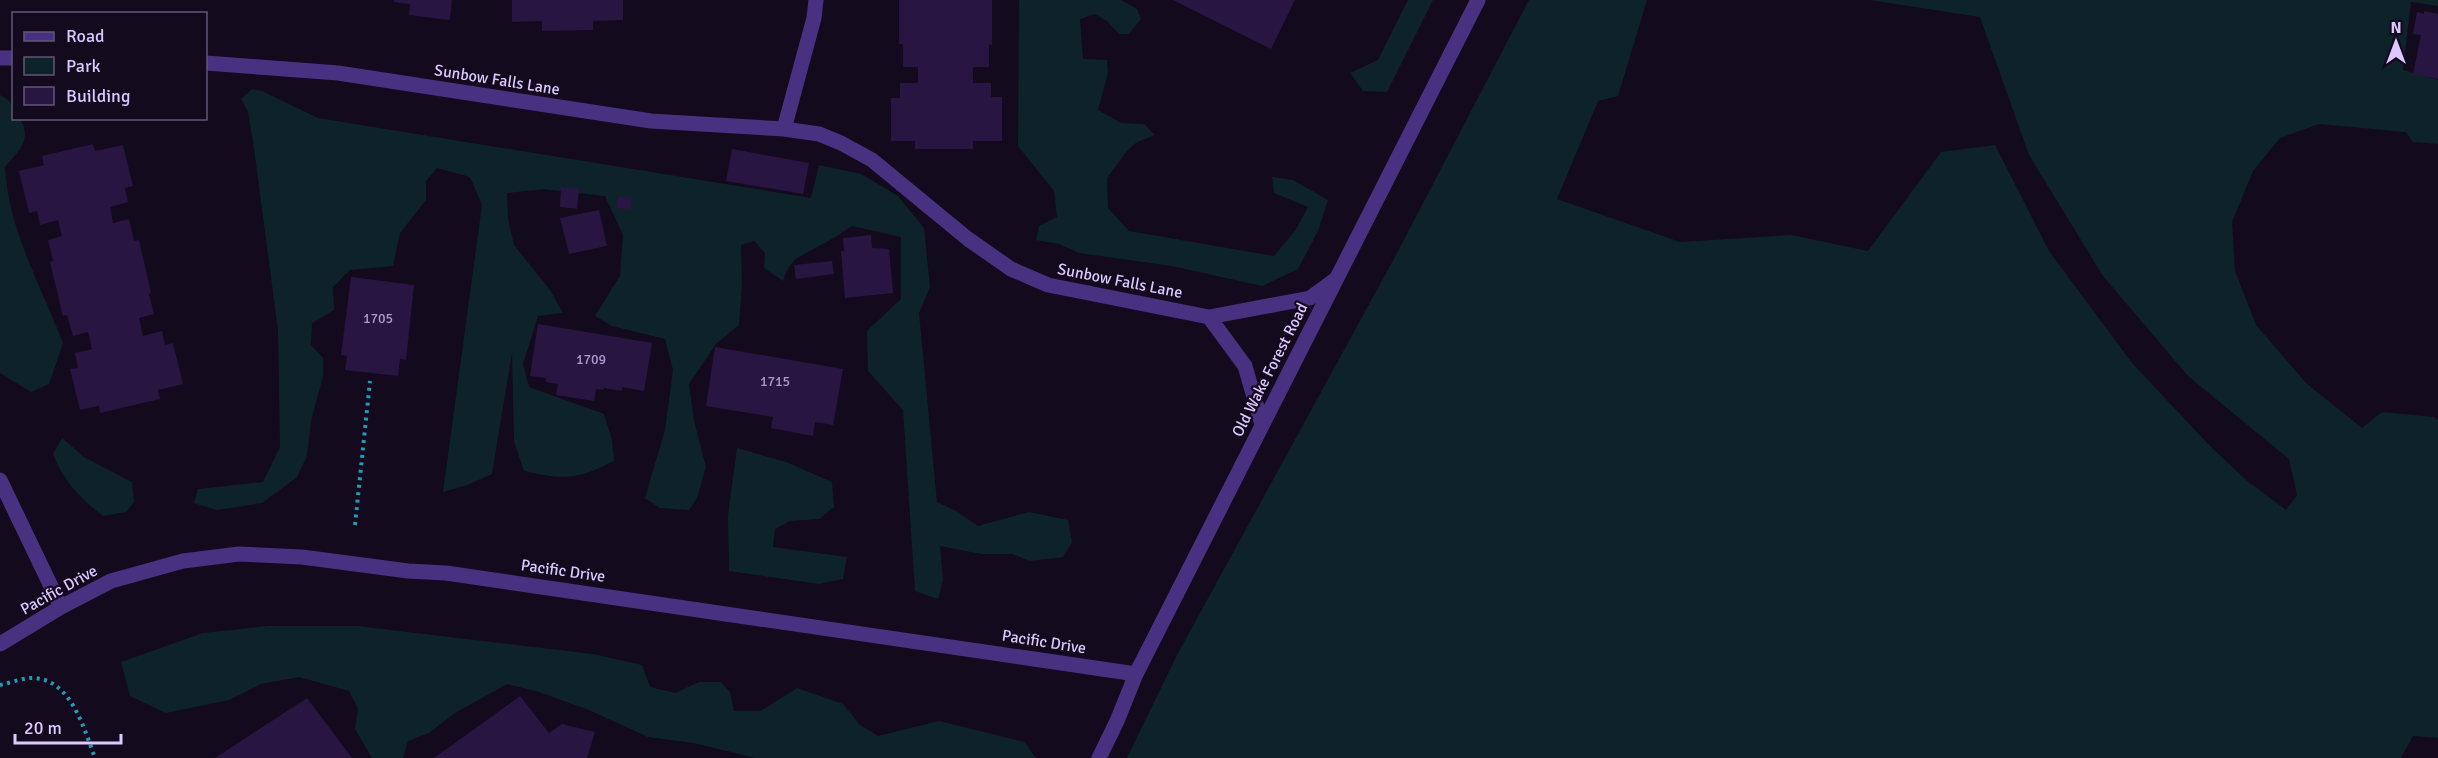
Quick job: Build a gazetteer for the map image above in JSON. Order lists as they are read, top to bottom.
{
  "streets": {
    "street": ["Sunbow Falls Lane", "Old Wake Forest Road", "Pacific Drive"]
  },
  "crossings": [
    ["Sunbow Falls Lane", "Old Wake Forest Road"],
    ["Old Wake Forest Road", "Pacific Drive"]
  ],
  "house_numbers": ["1705", "1709", "1715"],
  "legend": ["Road", "Park", "Building"],
  "scale_bar": "20 m",
  "north": "top"
}
